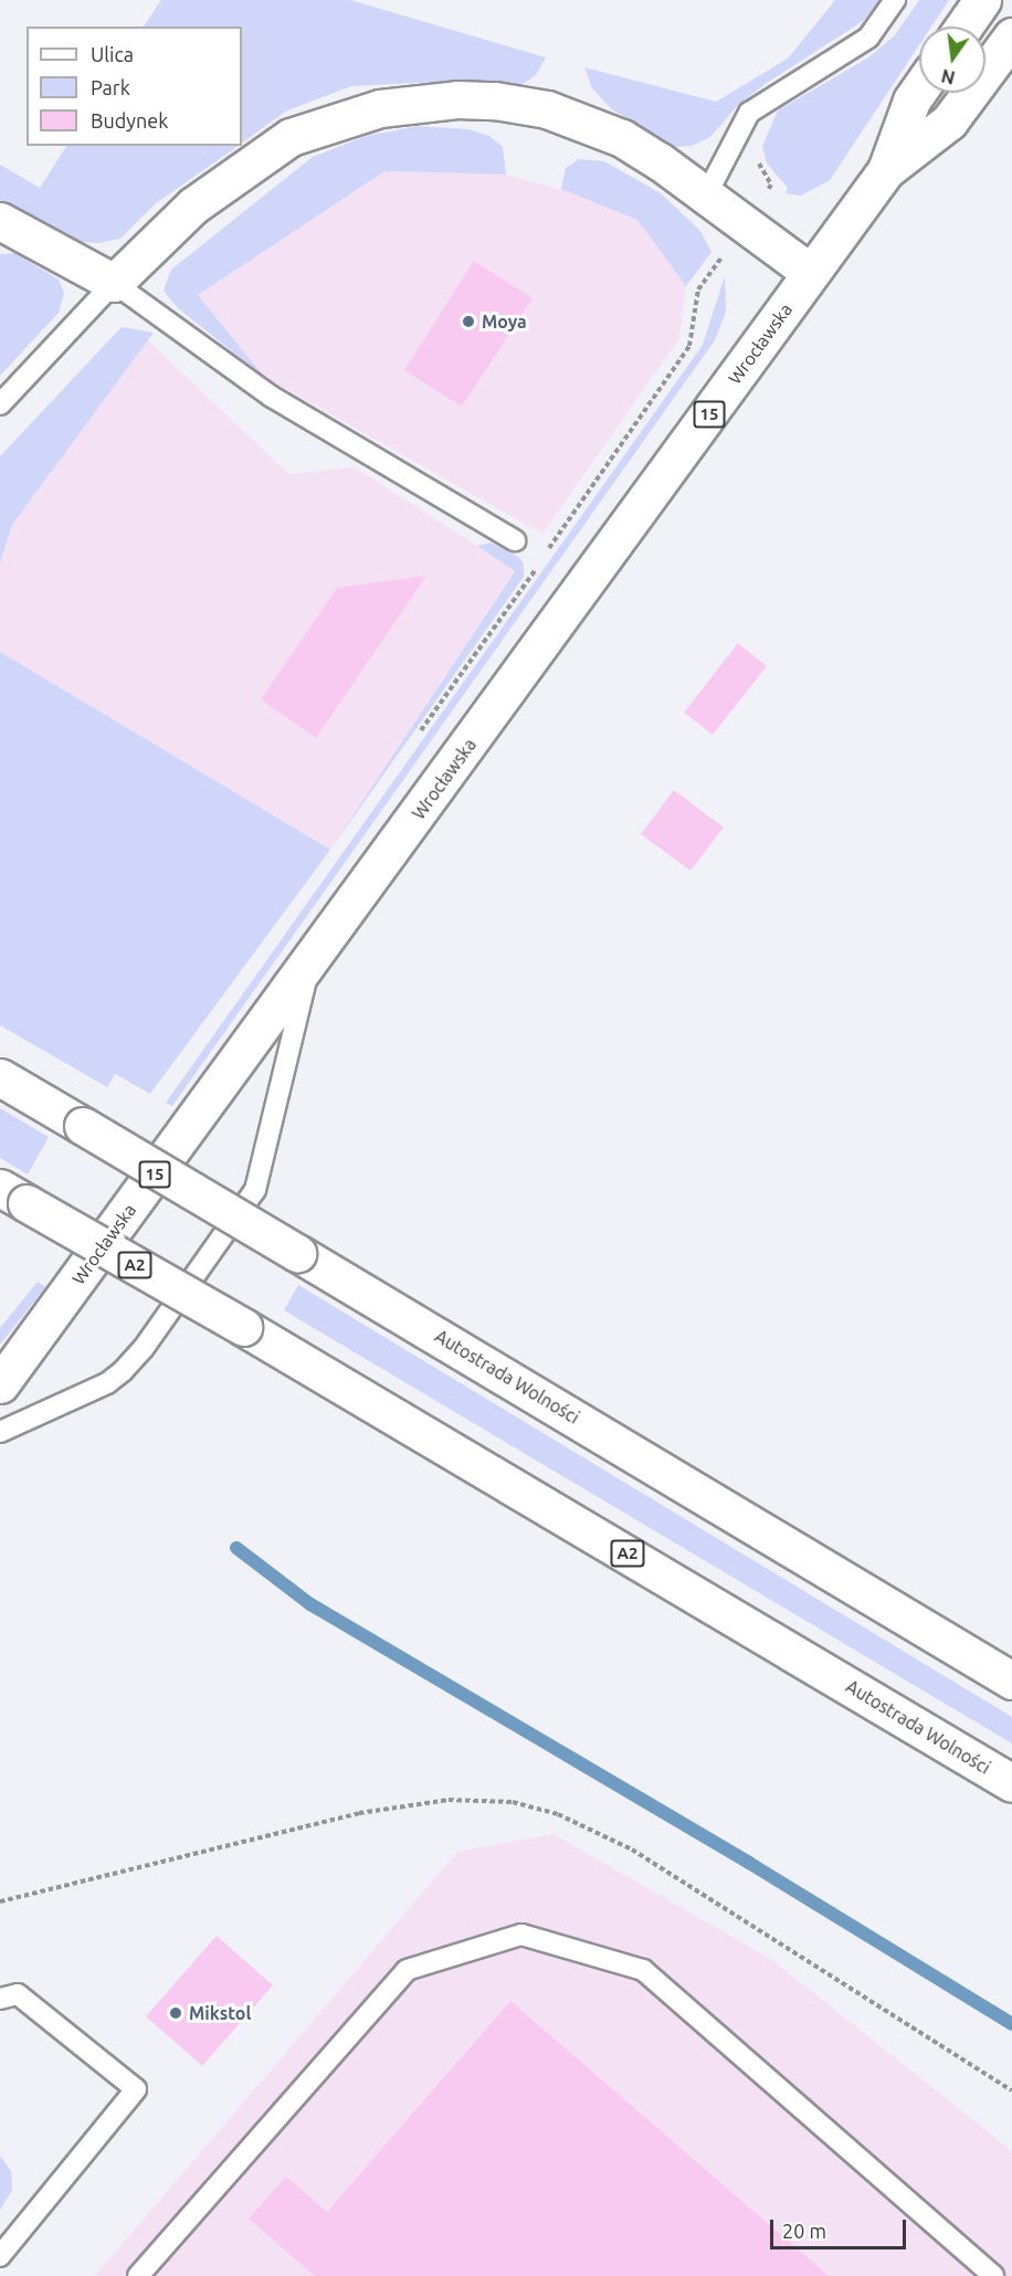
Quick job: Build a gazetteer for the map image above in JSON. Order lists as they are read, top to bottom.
{
  "streets": {
    "main road": [
      "Wrocławska",
      "15",
      "A2",
      "Autostrada Wolności"
    ]
  },
  "places": ["Moya", "Mikstol"],
  "legend": ["Ulica", "Park", "Budynek"],
  "scale_bar": "20 m",
  "north": "bottom"
}
